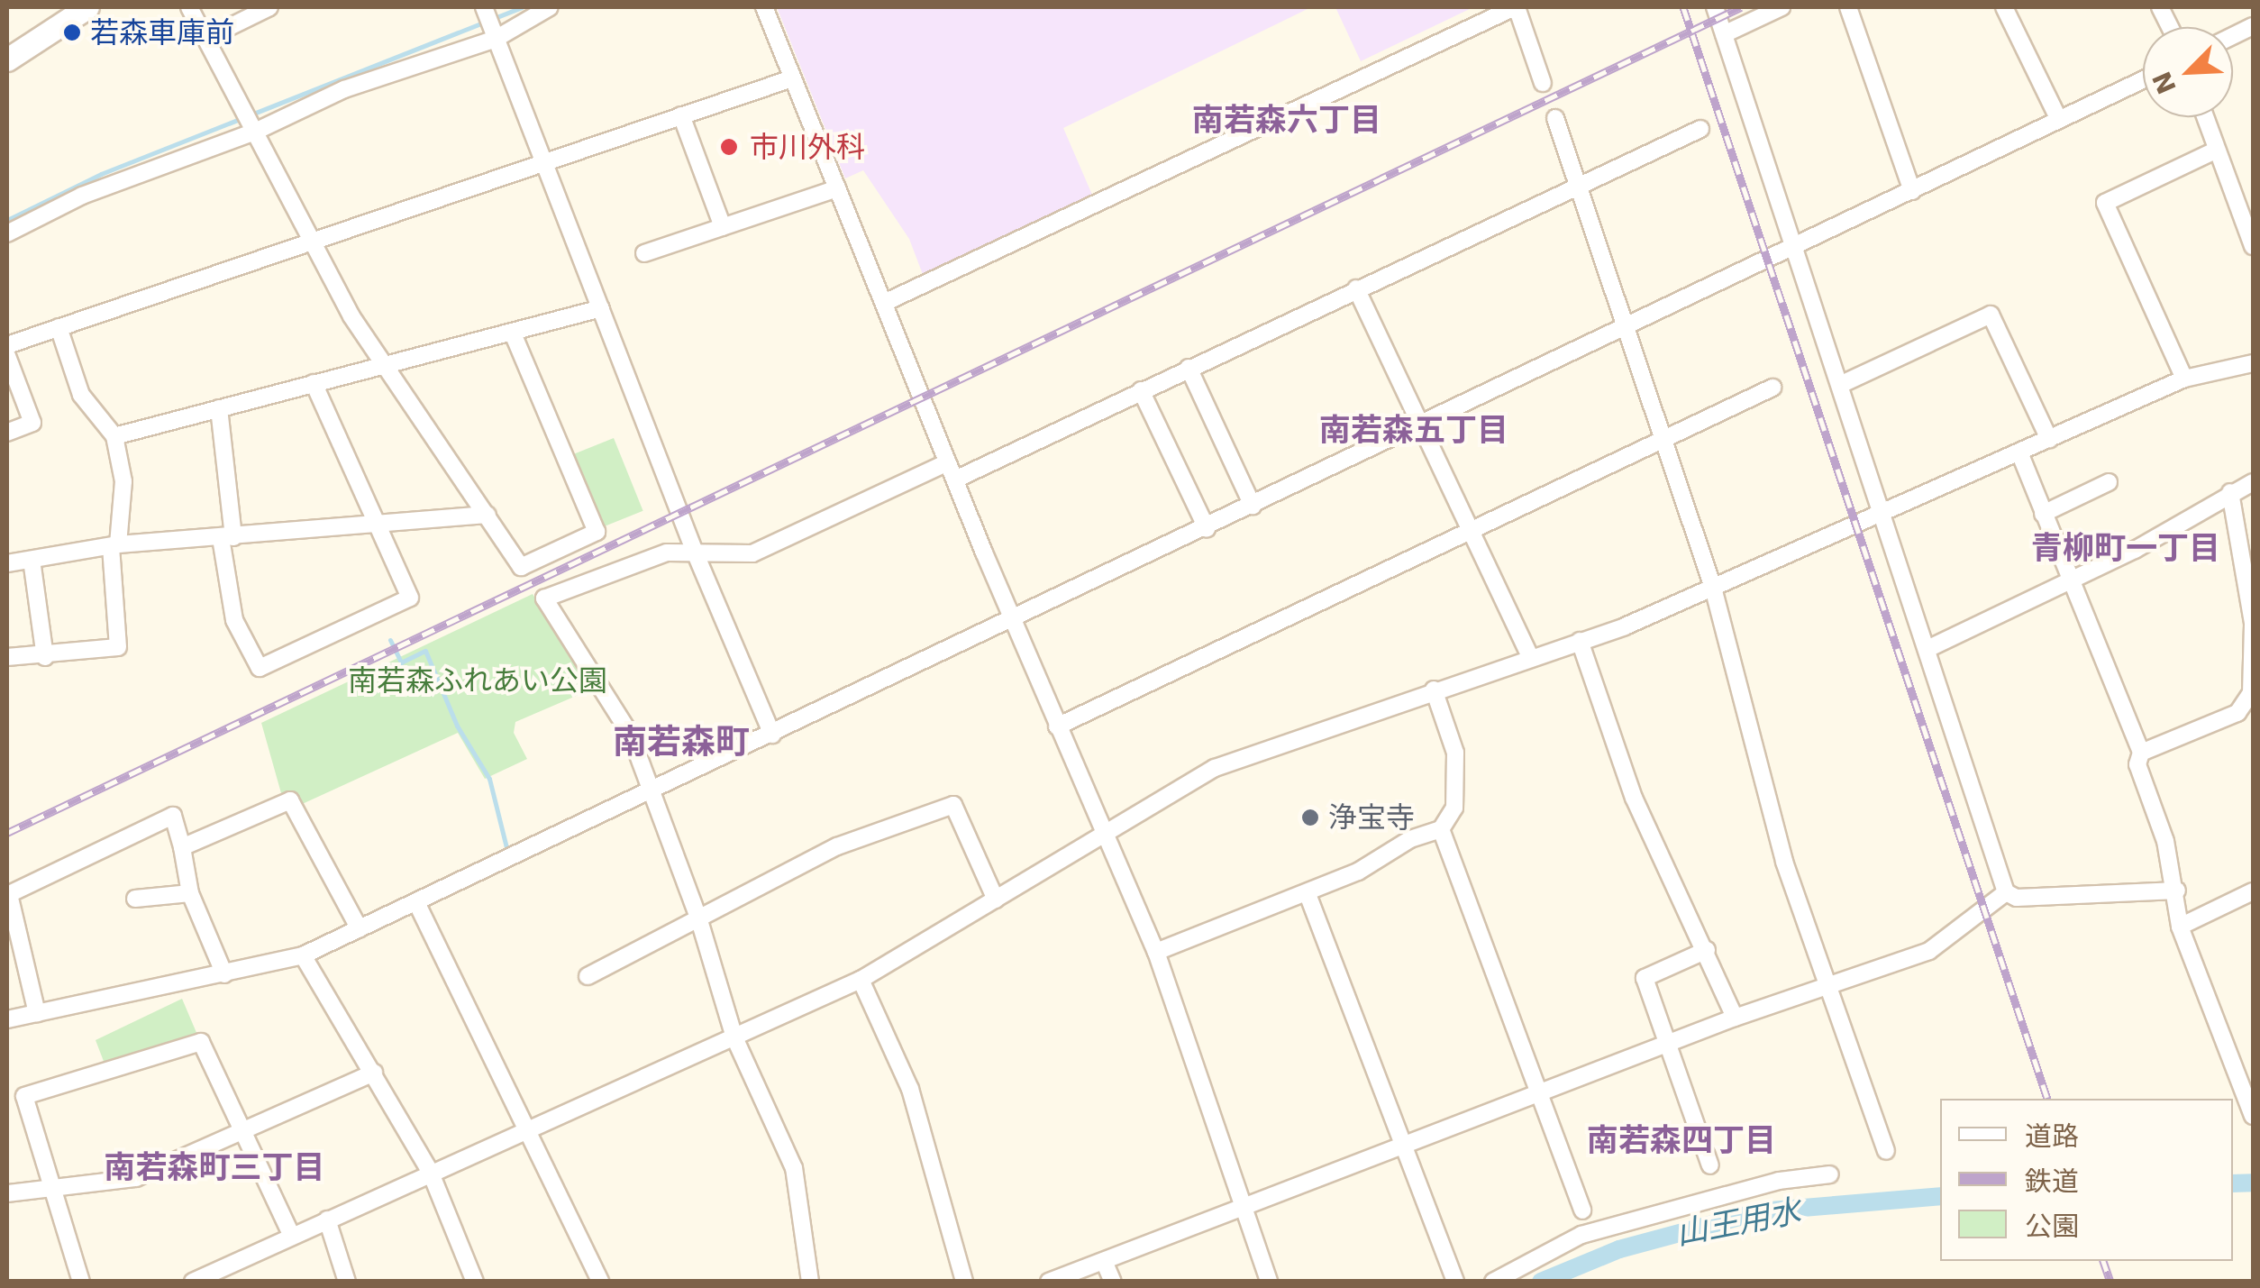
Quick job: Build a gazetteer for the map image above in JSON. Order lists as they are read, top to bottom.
{
  "districts": [
    "南若森六丁目",
    "南若森五丁目",
    "青柳町一丁目",
    "南若森町",
    "南若森四丁目",
    "南若森町三丁目"
  ],
  "water": ["山王用水"],
  "parks": ["南若森ふれあい公園"],
  "places": ["若森車庫前", "市川外科", "浄宝寺"],
  "legend": ["道路", "鉄道", "公園"],
  "north": "bottom left"
}
